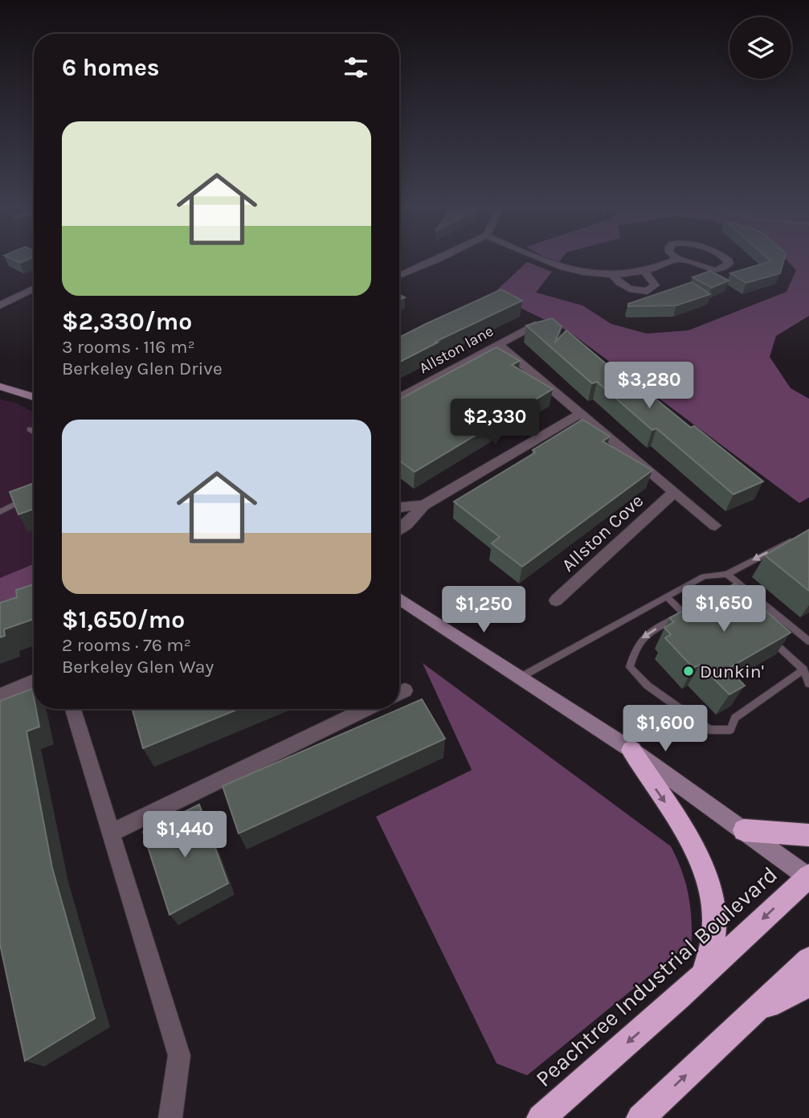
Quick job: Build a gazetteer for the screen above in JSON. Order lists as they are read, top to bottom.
{
  "streets": {
    "highway": ["Peachtree Industrial Boulevard"],
    "street": ["Allston lane", "Allston Cove"]
  },
  "places": ["Dunkin'"],
  "page": {
    "heading": "6 homes",
    "list": [
      {
        "name": "$2,330/mo",
        "note": "3 rooms · 116 m² · Berkeley Glen Drive"
      },
      {
        "name": "$1,650/mo",
        "note": "2 rooms · 76 m² · Berkeley Glen Way"
      }
    ],
    "price": [
      "$3,280",
      "$2,330",
      "$1,650",
      "$1,250",
      "$1,600",
      "$1,440"
    ]
  }
}
